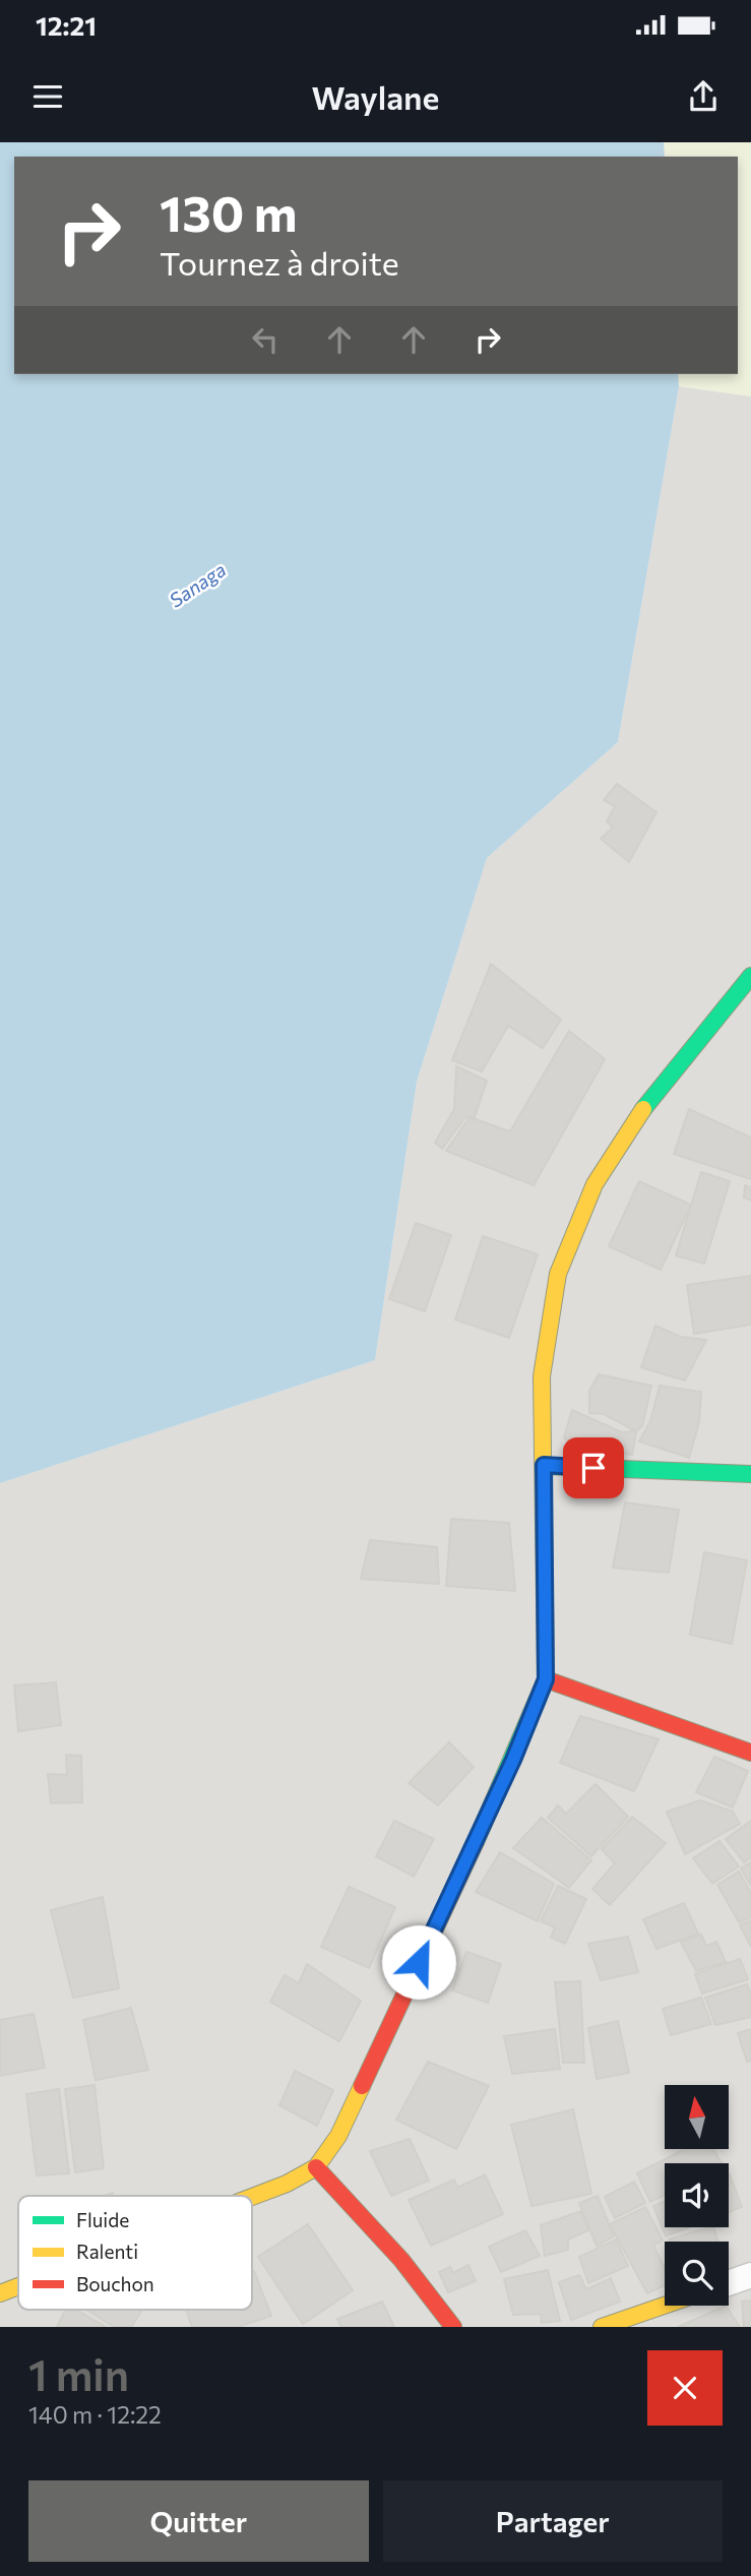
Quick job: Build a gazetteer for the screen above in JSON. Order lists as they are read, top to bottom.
{
  "water": ["Sanaga"],
  "legend": ["Fluide", "Ralenti", "Bouchon"],
  "north": "top",
  "page": {
    "status": "12:21",
    "header": "Waylane",
    "turn": ["130 m", "Tournez à droite"],
    "heading": ["1 min", "140 m · 12:22"],
    "buttons": ["Quitter", "Partager"]
  }
}
